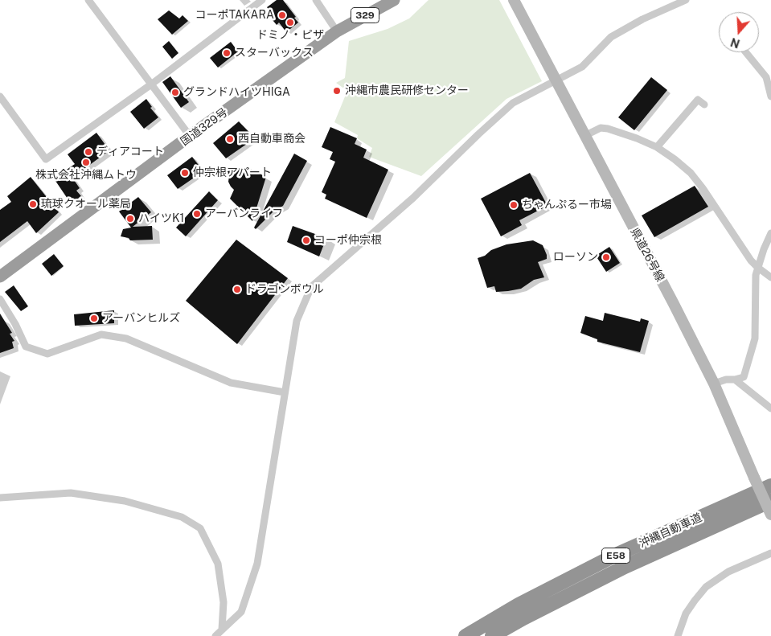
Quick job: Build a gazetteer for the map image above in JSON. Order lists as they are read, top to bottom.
{
  "streets": {
    "highway": [
      "329",
      "国道329号",
      "沖縄自動車道",
      "E58"
    ],
    "main road": ["県道26号線"]
  },
  "places": [
    "コーポTAKARA",
    "ドミノ・ピザ",
    "スターバックス",
    "沖縄市農民研修センター",
    "グランドハイツHIGA",
    "西自動車商会",
    "ディアコート",
    "株式会社沖縄ムトウ",
    "仲宗根アパート",
    "琉球クオール薬局",
    "ちゃんぷるー市場",
    "アーバンライフ",
    "ハイツK1",
    "コーポ仲宗根",
    "ローソン",
    "ドラゴンボウル",
    "アーバンヒルズ"
  ],
  "north": "bottom"
}
